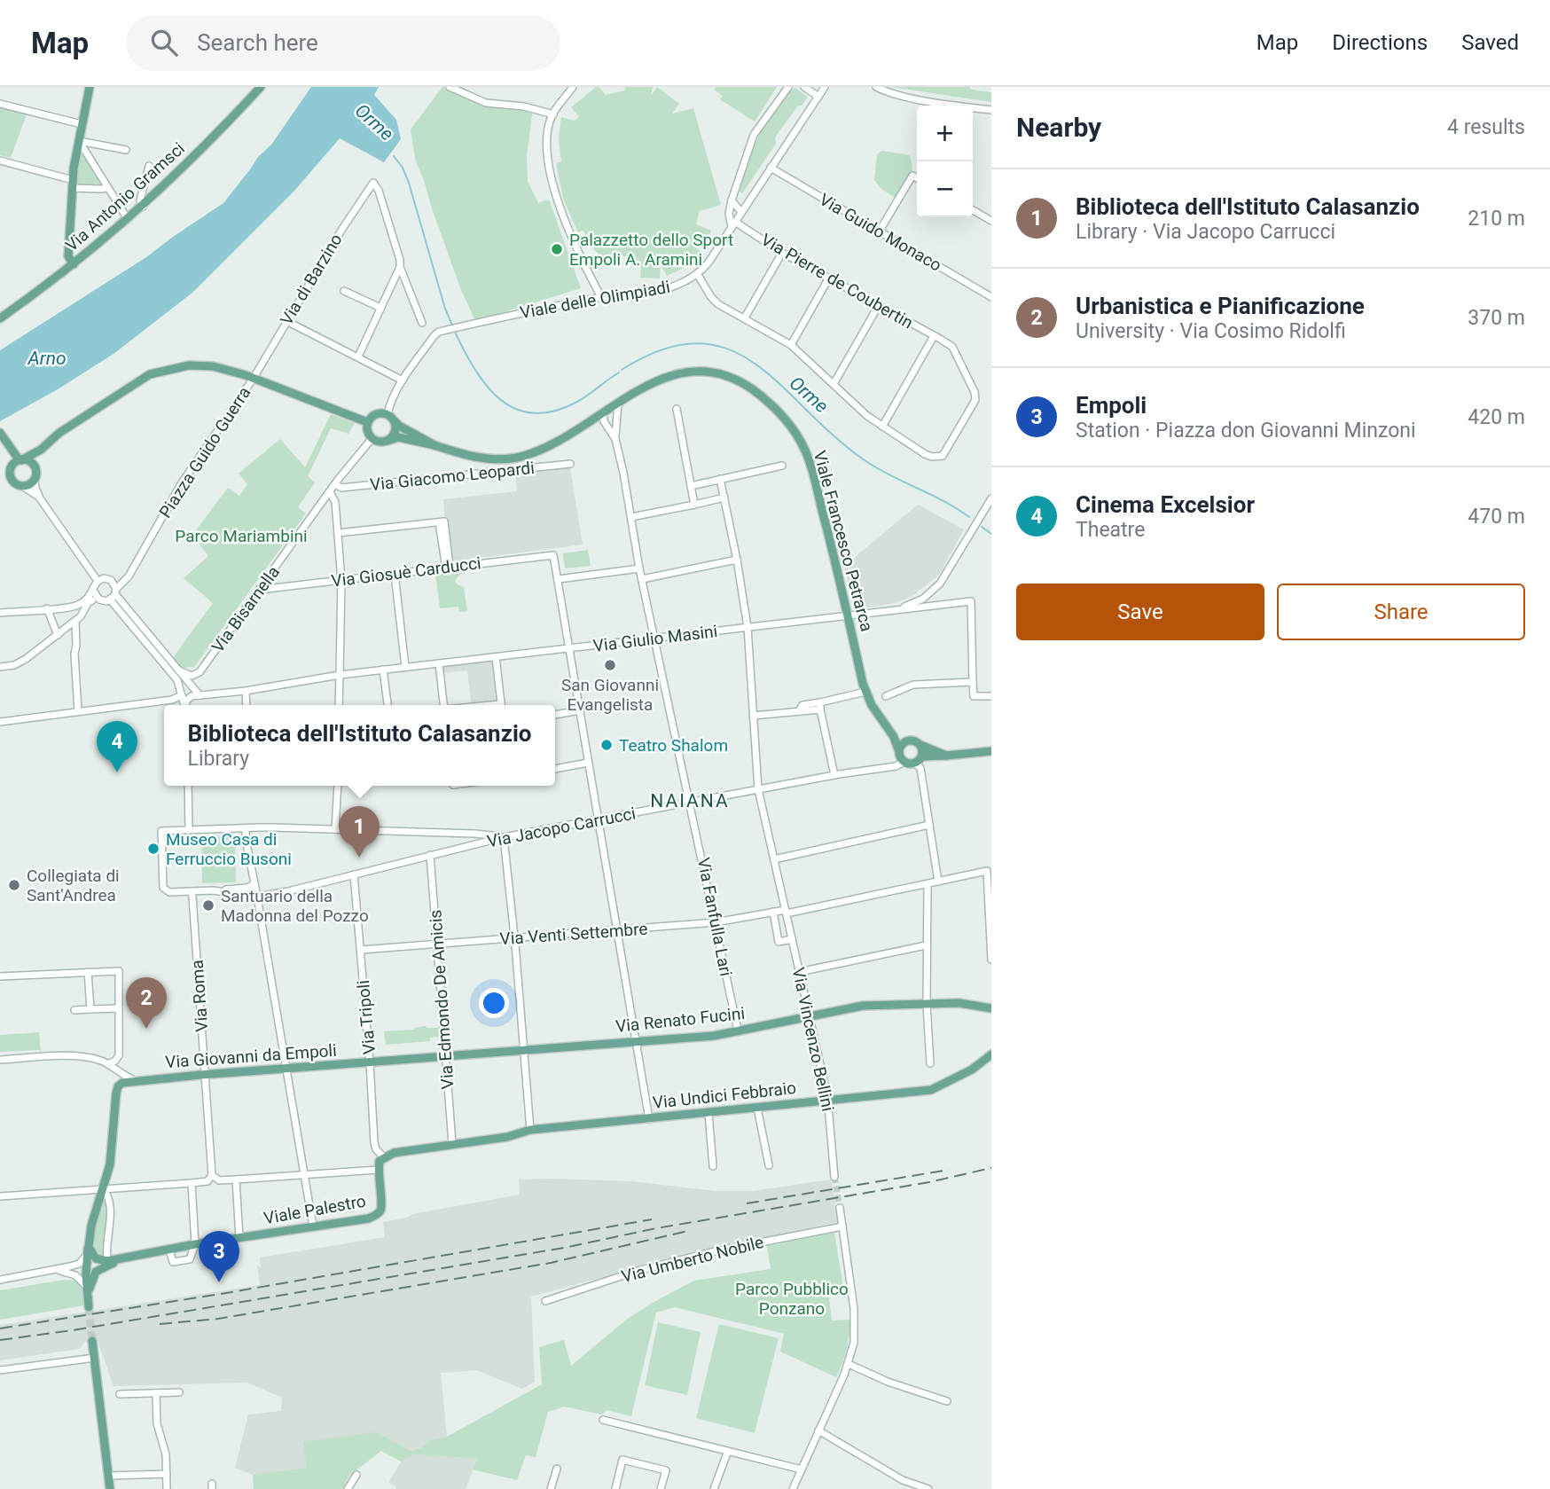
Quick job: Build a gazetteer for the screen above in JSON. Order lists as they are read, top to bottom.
{
  "streets": {
    "main road": [
      "Via Antonio Gramsci",
      "Viale Francesco Petrarca",
      "Via Renato Fucini",
      "Via Giovanni da Empoli",
      "Via Undici Febbraio",
      "Viale Palestro"
    ],
    "street": [
      "Via Guido Monaco",
      "Via di Barzino",
      "Via Pierre de Coubertin",
      "Viale delle Olimpiadi",
      "Piazza Guido Guerra",
      "Via Giacomo Leopardi",
      "Via Giosuè Carducci",
      "Via Bisarnella",
      "Via Giulio Masini",
      "Via Jacopo Carrucci",
      "Via Fanfulla Lari",
      "Via Venti Settembre",
      "Via Roma",
      "Via Edmondo De Amicis",
      "Via Tripoli",
      "Via Vincenzo Bellini",
      "Via Umberto Nobile"
    ]
  },
  "crossings": [
    ["Via di Barzino", "Piazza Guido Guerra"],
    ["Viale delle Olimpiadi", "Viale Francesco Petrarca"],
    ["Viale delle Olimpiadi", "Via Bisarnella"],
    ["Via Giacomo Leopardi", "Via Bisarnella"],
    ["Viale Francesco Petrarca", "Via Bisarnella"],
    ["Viale Francesco Petrarca", "Via Giulio Masini"],
    ["Viale Francesco Petrarca", "Via Jacopo Carrucci"],
    ["Via Giosuè Carducci", "Via Bisarnella"],
    ["Via Giulio Masini", "Via Fanfulla Lari"],
    ["Via Giulio Masini", "Via Vincenzo Bellini"],
    ["Via Jacopo Carrucci", "Via Fanfulla Lari"],
    ["Via Jacopo Carrucci", "Via Edmondo De Amicis"],
    ["Via Jacopo Carrucci", "Via Tripoli"],
    ["Via Jacopo Carrucci", "Via Vincenzo Bellini"],
    ["Via Fanfulla Lari", "Via Venti Settembre"],
    ["Via Fanfulla Lari", "Via Renato Fucini"],
    ["Via Venti Settembre", "Via Edmondo De Amicis"],
    ["Via Venti Settembre", "Via Tripoli"],
    ["Via Venti Settembre", "Via Vincenzo Bellini"],
    ["Via Roma", "Via Giovanni da Empoli"],
    ["Via Edmondo De Amicis", "Via Renato Fucini"],
    ["Via Edmondo De Amicis", "Via Undici Febbraio"],
    ["Via Tripoli", "Via Renato Fucini"],
    ["Via Tripoli", "Via Giovanni da Empoli"],
    ["Via Tripoli", "Viale Palestro"],
    ["Via Renato Fucini", "Via Vincenzo Bellini"],
    ["Via Renato Fucini", "Via Giovanni da Empoli"],
    ["Via Vincenzo Bellini", "Via Undici Febbraio"]
  ],
  "districts": ["NAIANA"],
  "water": ["Orme", "Arno"],
  "parks": ["Parco Mariambini", "Parco Pubblico Ponzano"],
  "places": [
    "Palazzetto dello Sport Empoli A. Aramini",
    "San Giovanni Evangelista",
    "Teatro Shalom",
    "Museo Casa di Ferruccio Busoni",
    "Collegiata di Sant'Andrea",
    "Santuario della Madonna del Pozzo"
  ],
  "page": {
    "header": "Map",
    "search": "Search here",
    "nav": ["Map", "Directions", "Saved"],
    "heading": ["Nearby", "4 results"],
    "map_buttons": ["+", "−"],
    "list": [
      {
        "mark": "1",
        "name": "Biblioteca dell'Istituto Calasanzio",
        "note": "Library · Via Jacopo Carrucci",
        "value": "210 m"
      },
      {
        "mark": "2",
        "name": "Urbanistica e Pianificazione",
        "note": "University · Via Cosimo Ridolfi",
        "value": "370 m"
      },
      {
        "mark": "3",
        "name": "Empoli",
        "note": "Station · Piazza don Giovanni Minzoni",
        "value": "420 m"
      },
      {
        "mark": "4",
        "name": "Cinema Excelsior",
        "note": "Theatre",
        "value": "470 m"
      }
    ],
    "buttons": ["Save", "Share"],
    "popup": ["Biblioteca dell'Istituto Calasanzio", "Library"],
    "pins": [
      "4",
      "1",
      "2",
      "3"
    ]
  }
}
